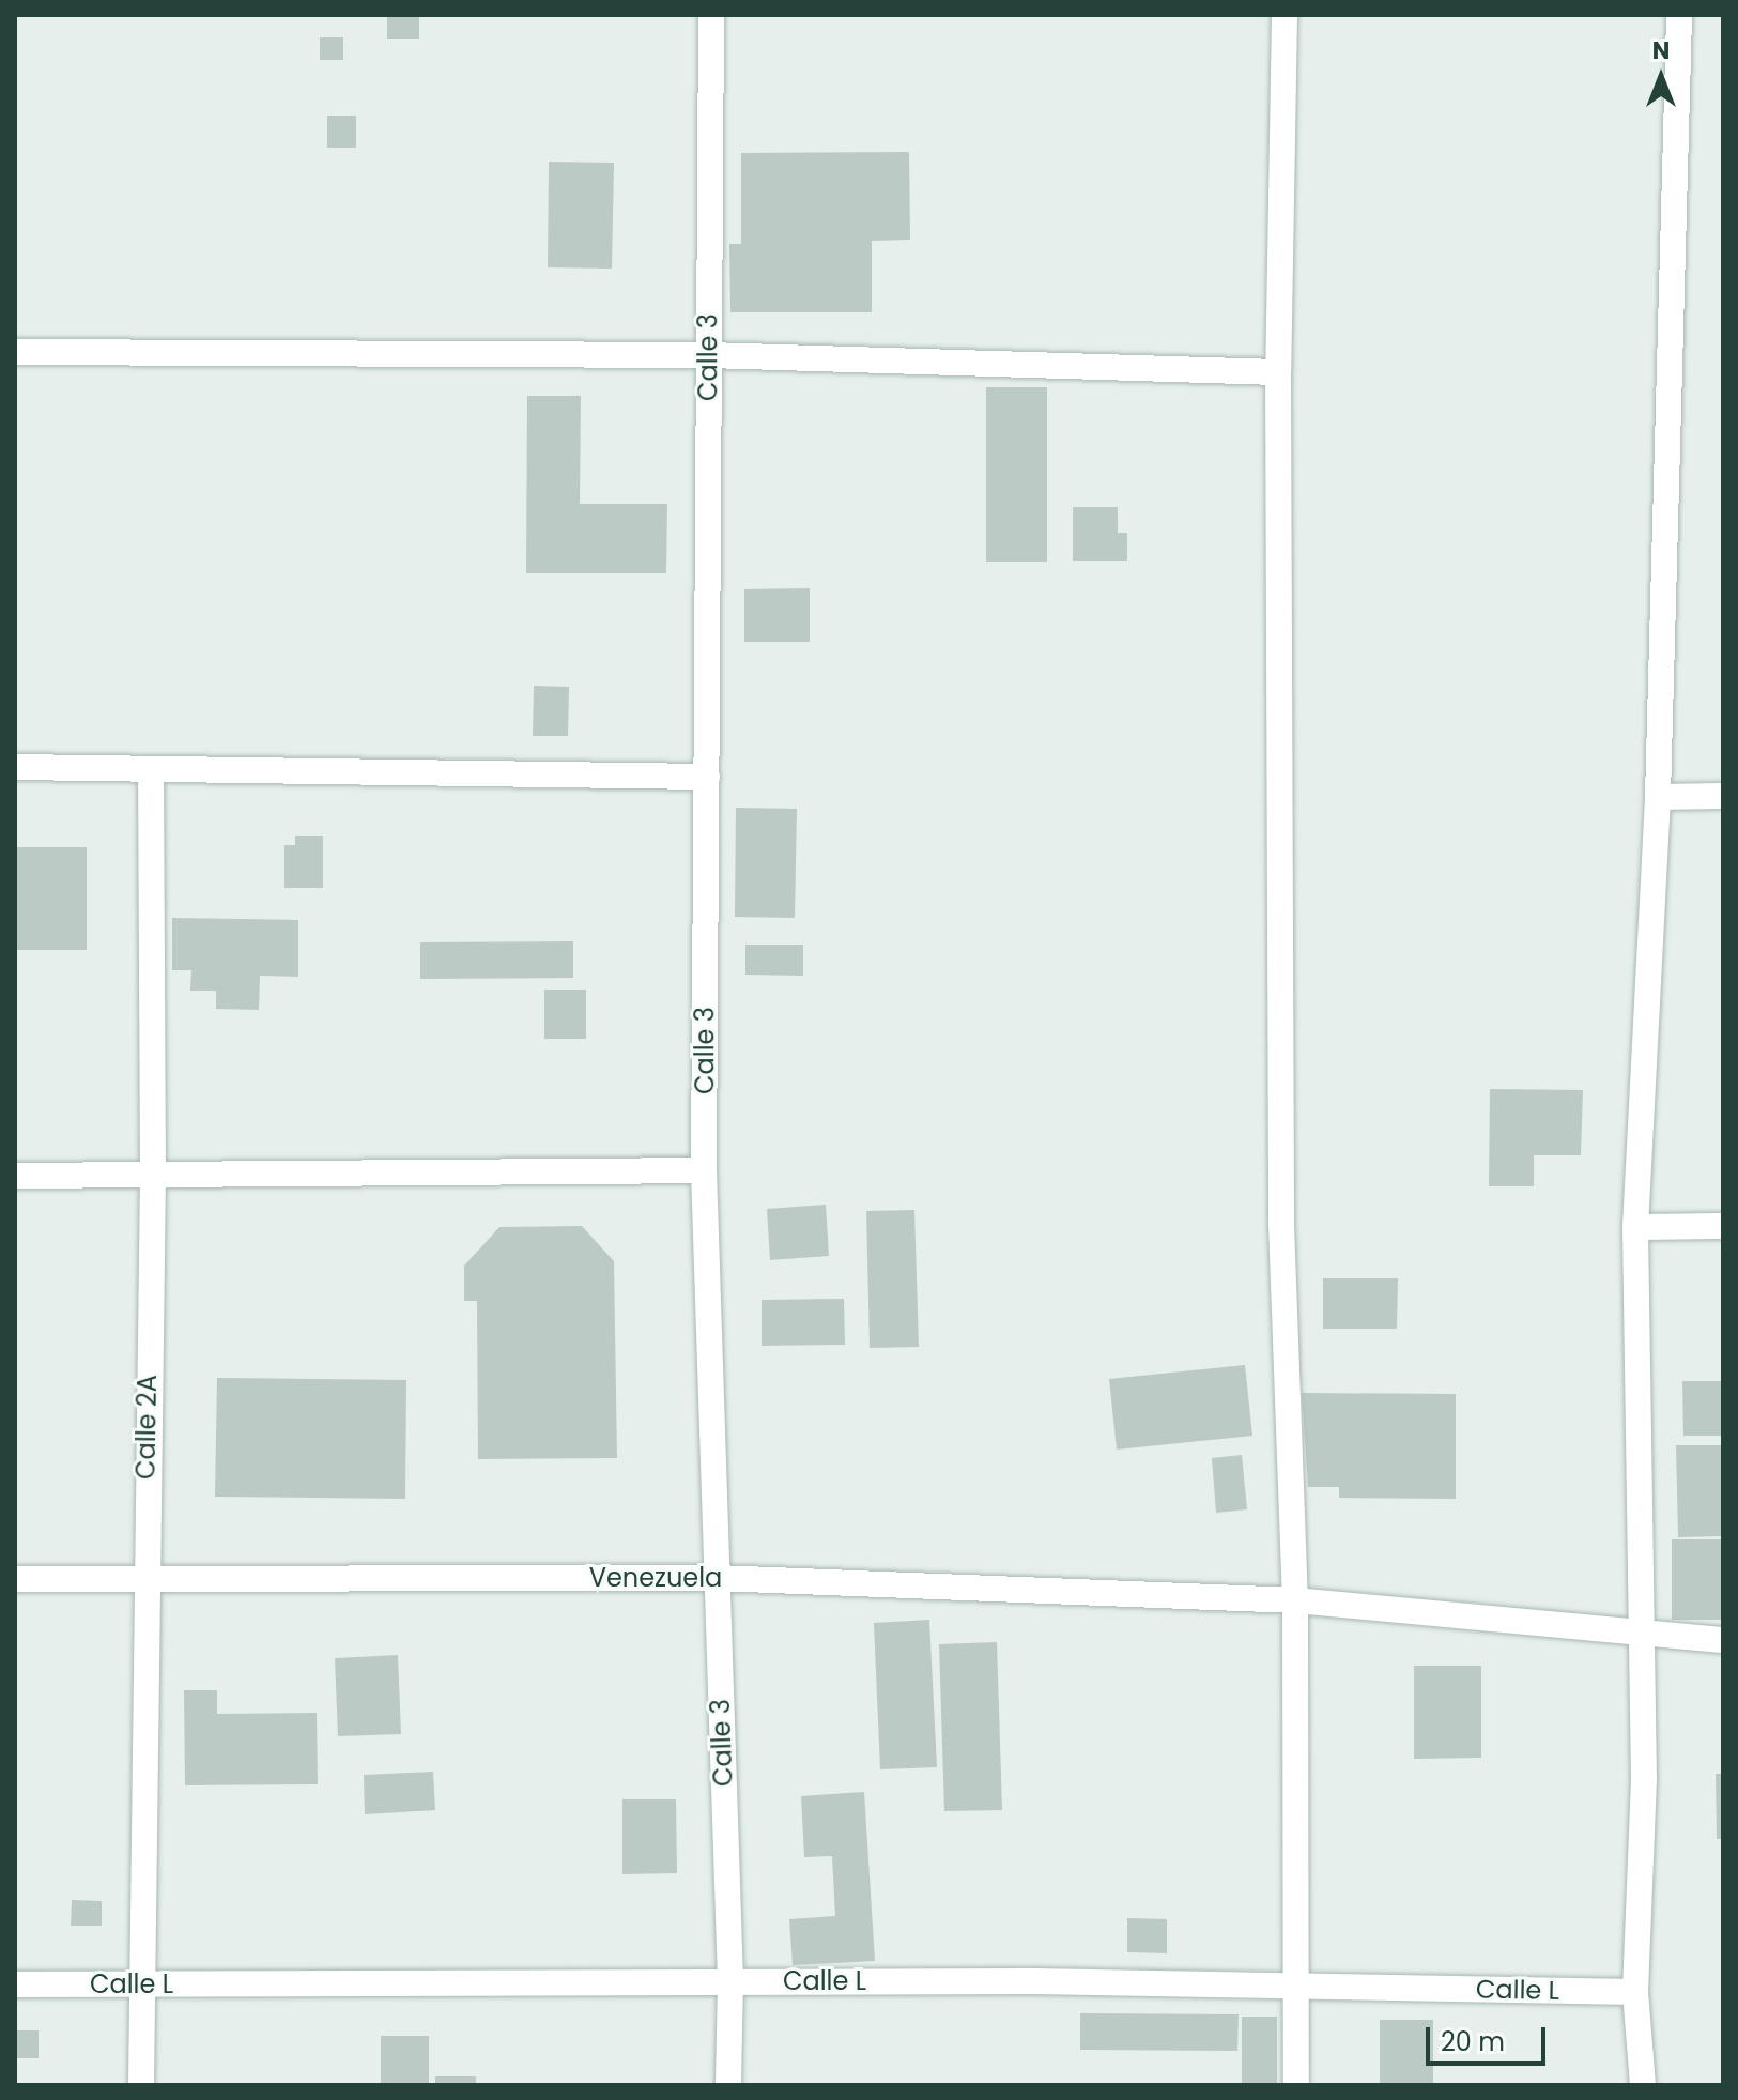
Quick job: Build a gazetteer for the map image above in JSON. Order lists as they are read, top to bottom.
{
  "streets": {
    "street": [
      "Calle 3",
      "Calle 2A",
      "Venezuela",
      "Calle L"
    ]
  },
  "crossings": [
    ["Calle 3", "Venezuela"],
    ["Calle 3", "Calle L"],
    ["Calle 2A", "Venezuela"],
    ["Calle 2A", "Calle L"]
  ],
  "scale_bar": "20 m",
  "north": "top"
}
